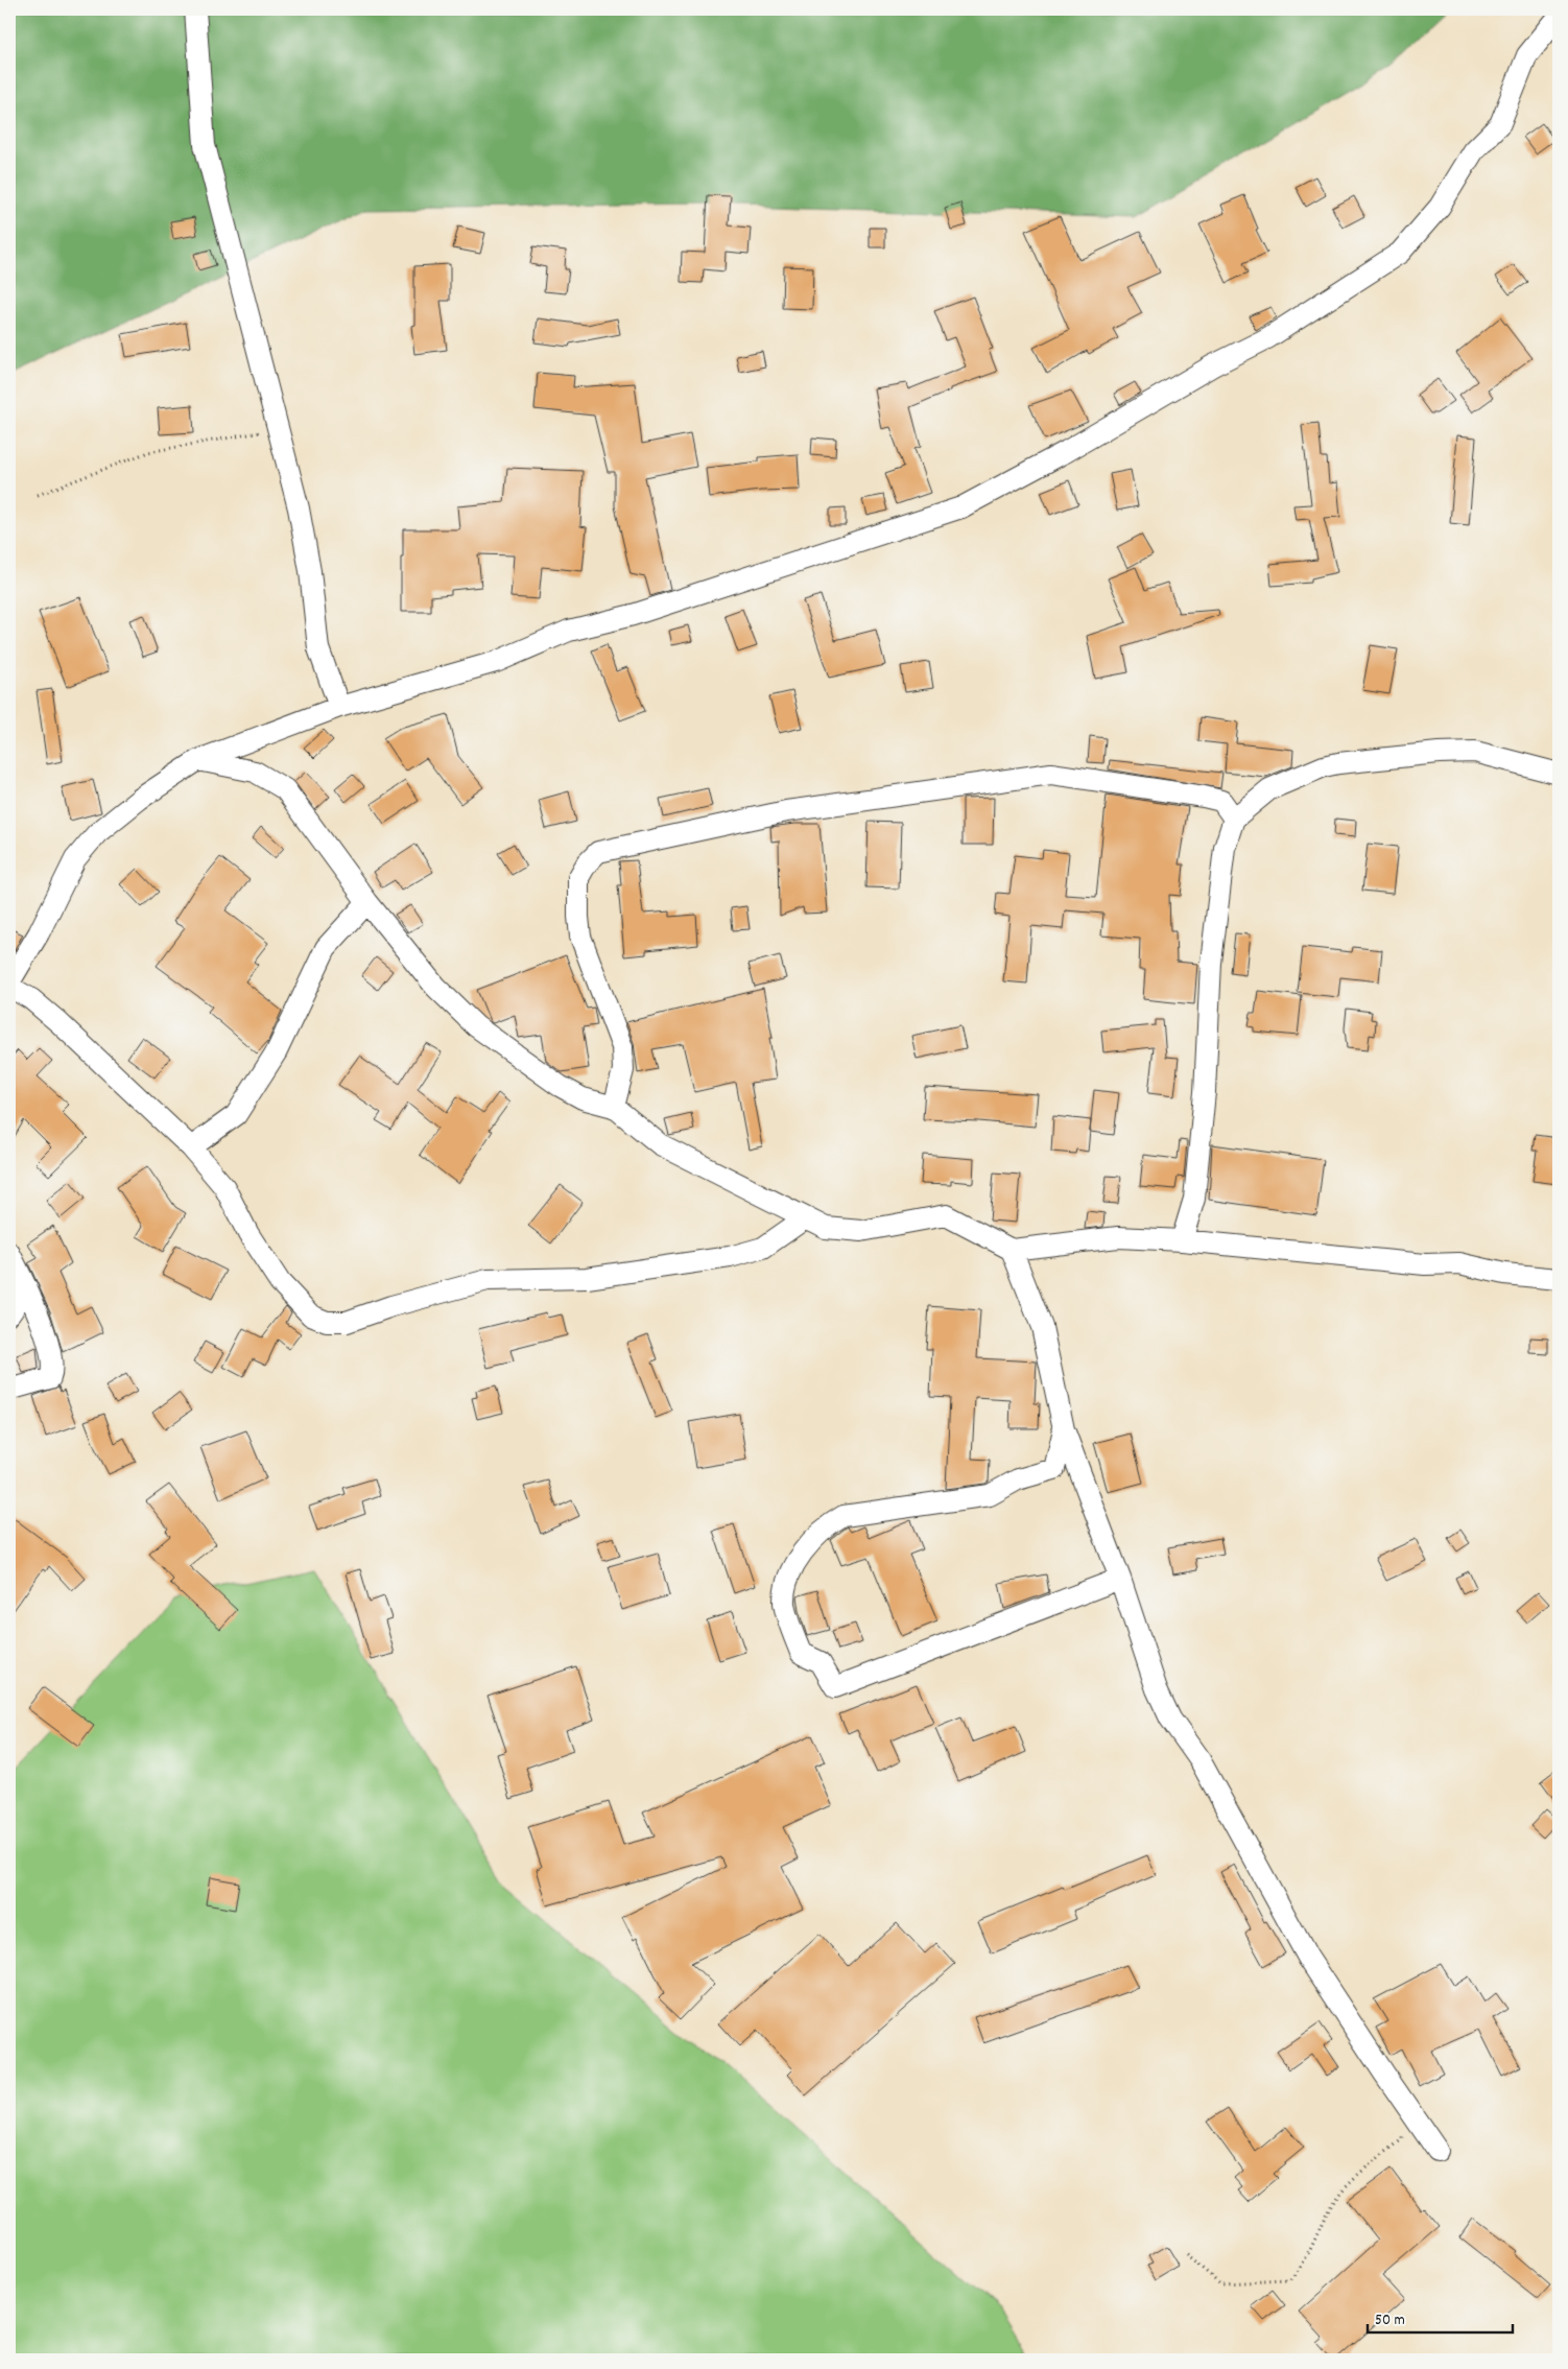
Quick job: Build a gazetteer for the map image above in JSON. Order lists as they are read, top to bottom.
{
  "scale_bar": "50 m"
}
